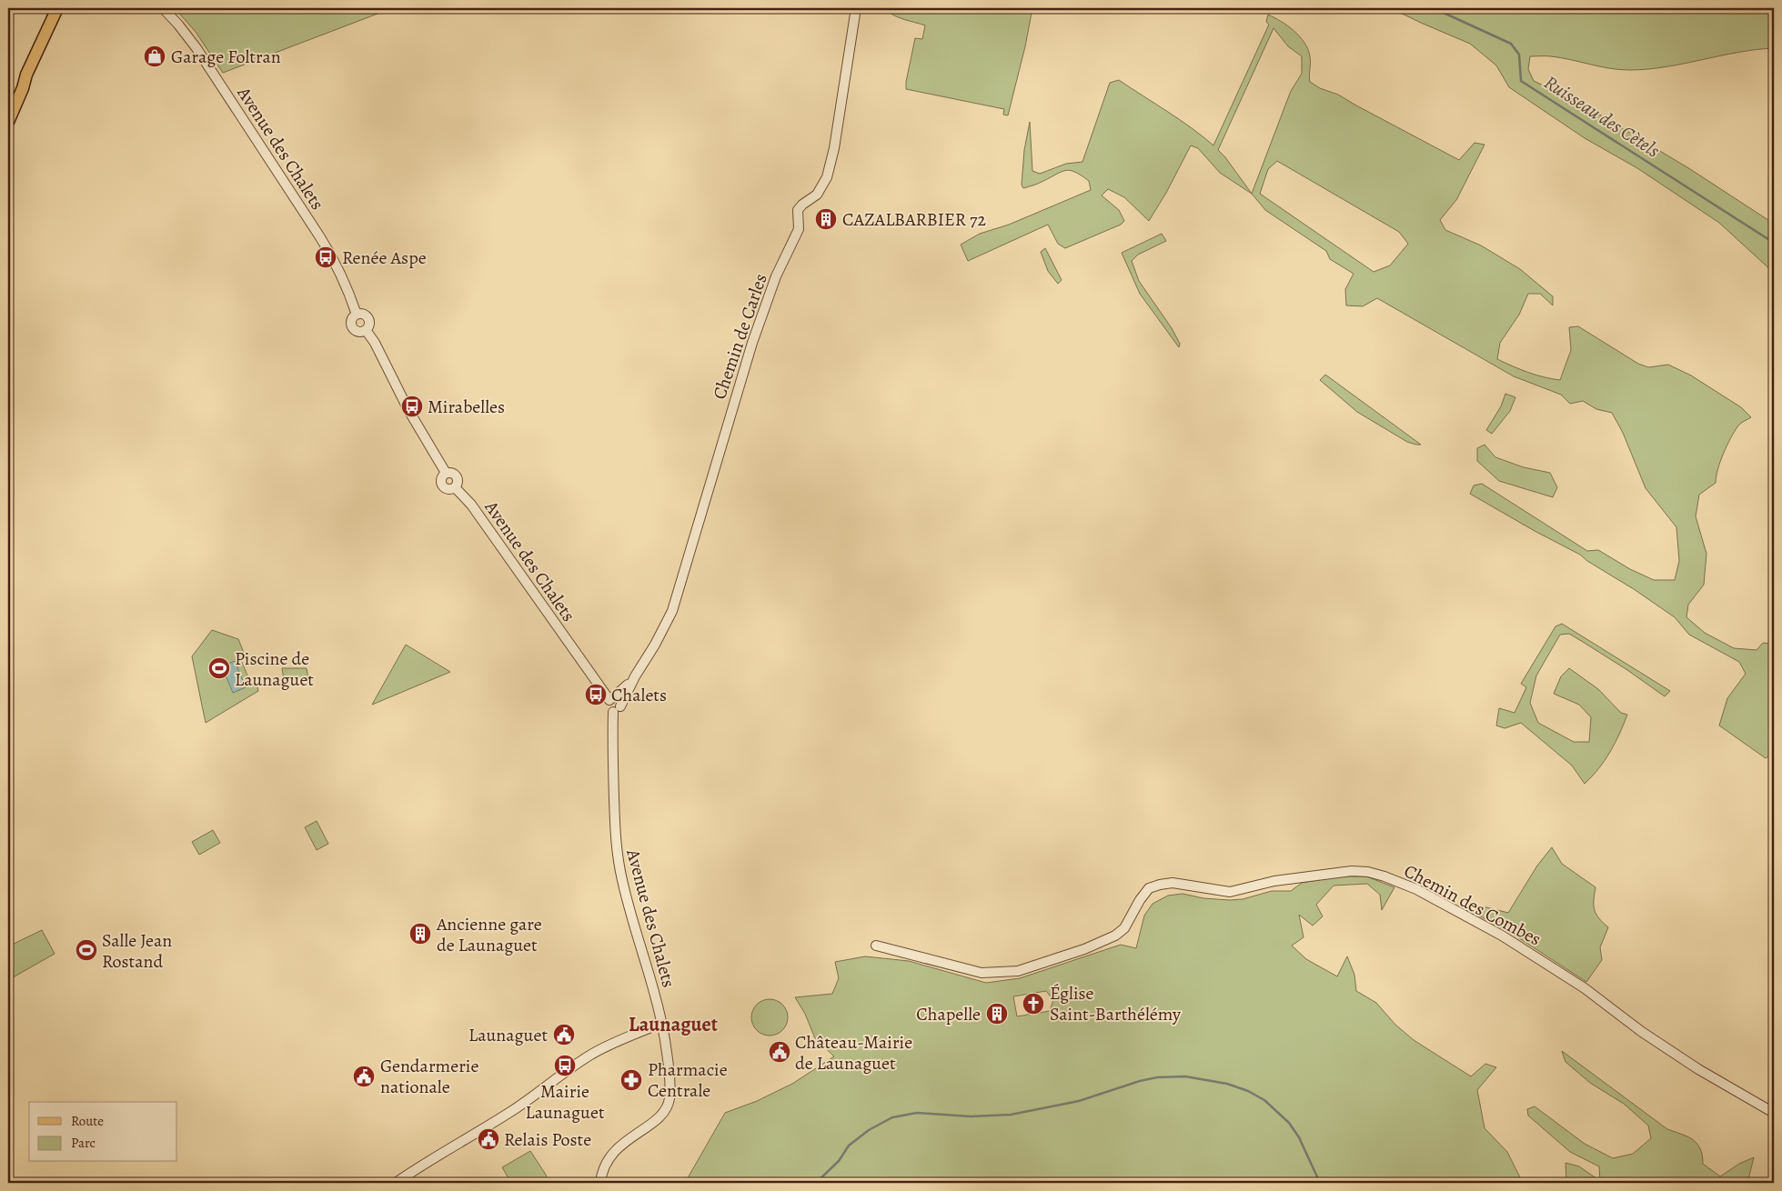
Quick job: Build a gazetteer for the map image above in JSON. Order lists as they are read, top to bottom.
{
  "streets": {
    "street": ["Avenue des Chalets", "Chemin de Carles", "Chemin des Combes"]
  },
  "crossings": [
    ["Avenue des Chalets", "Chemin de Carles"]
  ],
  "districts": ["Launaguet"],
  "water": ["Ruisseau des Cètels"],
  "places": {
    "shop": ["Garage Foltran"],
    "building": ["CAZALBARBIER 72", "Ancienne gare de Launaguet", "Chapelle"],
    "bus stop": [
      "Renée Aspe",
      "Mirabelles",
      "Chalets",
      "Mairie Launaguet"
    ],
    "sports": ["Piscine de Launaguet", "Salle Jean Rostand"],
    "church": ["Église Saint-Barthélémy"],
    "public building": [
      "Launaguet",
      "Château-Mairie de Launaguet",
      "Gendarmerie nationale",
      "Relais Poste"
    ],
    "pharmacy": ["Pharmacie Centrale"]
  },
  "legend": ["Route", "Parc"]
}
